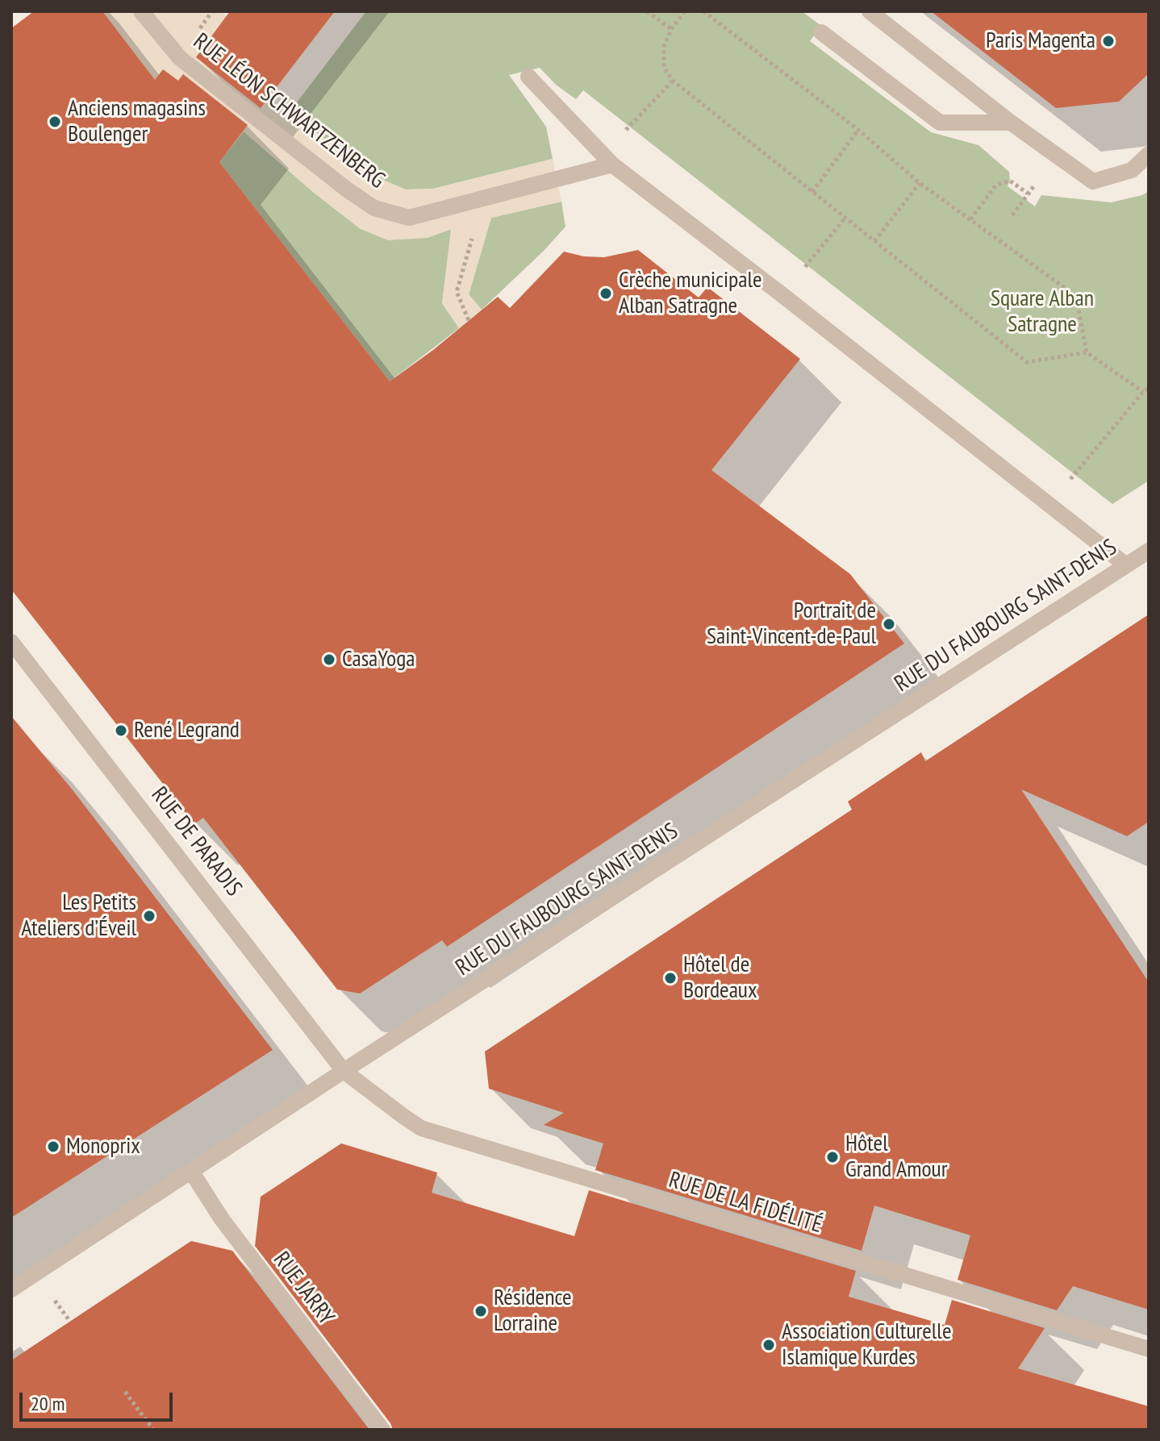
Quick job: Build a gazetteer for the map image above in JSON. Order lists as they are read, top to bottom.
{
  "streets": {
    "street": [
      "RUE LÉON SCHWARTZENBERG",
      "RUE DU FAUBOURG SAINT-DENIS",
      "RUE DE PARADIS",
      "RUE DE LA FIDÉLITÉ",
      "RUE JARRY"
    ]
  },
  "crossings": [
    ["RUE DU FAUBOURG SAINT-DENIS", "RUE DE PARADIS"],
    ["RUE DU FAUBOURG SAINT-DENIS", "RUE DE LA FIDÉLITÉ"],
    ["RUE DU FAUBOURG SAINT-DENIS", "RUE JARRY"],
    ["RUE DE PARADIS", "RUE DE LA FIDÉLITÉ"]
  ],
  "parks": ["Square Alban Satragne"],
  "places": [
    "Paris Magenta",
    "Anciens magasins Boulenger",
    "Crèche municipale Alban Satragne",
    "Portrait de Saint-Vincent-de-Paul",
    "CasaYoga",
    "René Legrand",
    "Les Petits Ateliers d’Éveil",
    "Hôtel de Bordeaux",
    "Monoprix",
    "Hôtel Grand Amour",
    "Résidence Lorraine",
    "Association Culturelle Islamique Kurdes"
  ],
  "scale_bar": "20 m"
}
